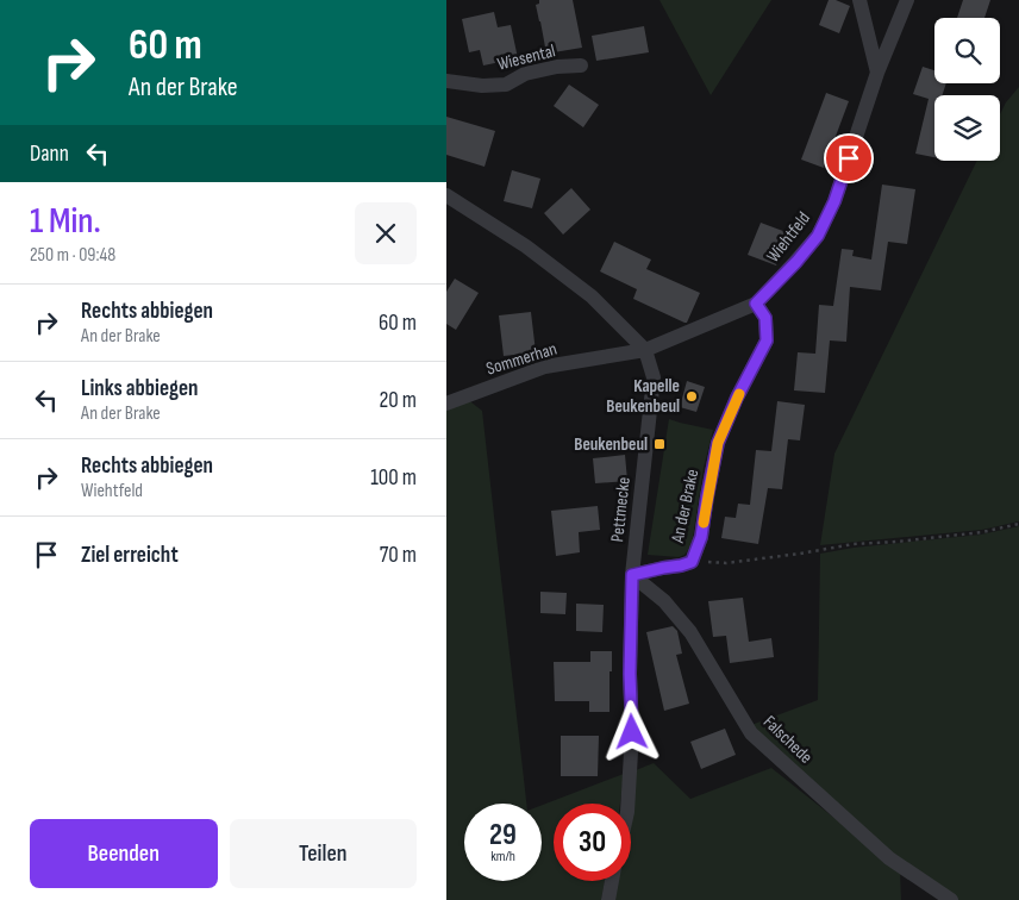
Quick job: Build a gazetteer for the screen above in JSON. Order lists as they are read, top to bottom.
{
  "streets": {
    "street": [
      "Wiesental",
      "Wiehtfeld",
      "Sommerhan",
      "An der Brake",
      "Pettmecke",
      "Falschede"
    ]
  },
  "crossings": [
    ["Wiehtfeld", "Sommerhan"],
    ["Wiehtfeld", "An der Brake"],
    ["Wiehtfeld", "Pettmecke"],
    ["Sommerhan", "Pettmecke"],
    ["An der Brake", "Pettmecke"],
    ["An der Brake", "Falschede"],
    ["Pettmecke", "Falschede"]
  ],
  "places": {
    "other": ["Kapelle Beukenbeul"],
    "transit": ["Beukenbeul"]
  },
  "page": {
    "turn": ["60 m", "An der Brake"],
    "then": "Dann",
    "heading": ["1 Min.", "250 m · 09:48"],
    "list": [
      {
        "name": "Rechts abbiegen",
        "note": "An der Brake",
        "value": "60 m"
      },
      {
        "name": "Links abbiegen",
        "note": "An der Brake",
        "value": "20 m"
      },
      {
        "name": "Rechts abbiegen",
        "note": "Wiehtfeld",
        "value": "100 m"
      },
      {
        "name": "Ziel erreicht",
        "value": "70 m"
      }
    ],
    "speed": "29 km/h",
    "limit": "30",
    "buttons": ["Beenden", "Teilen"]
  }
}
